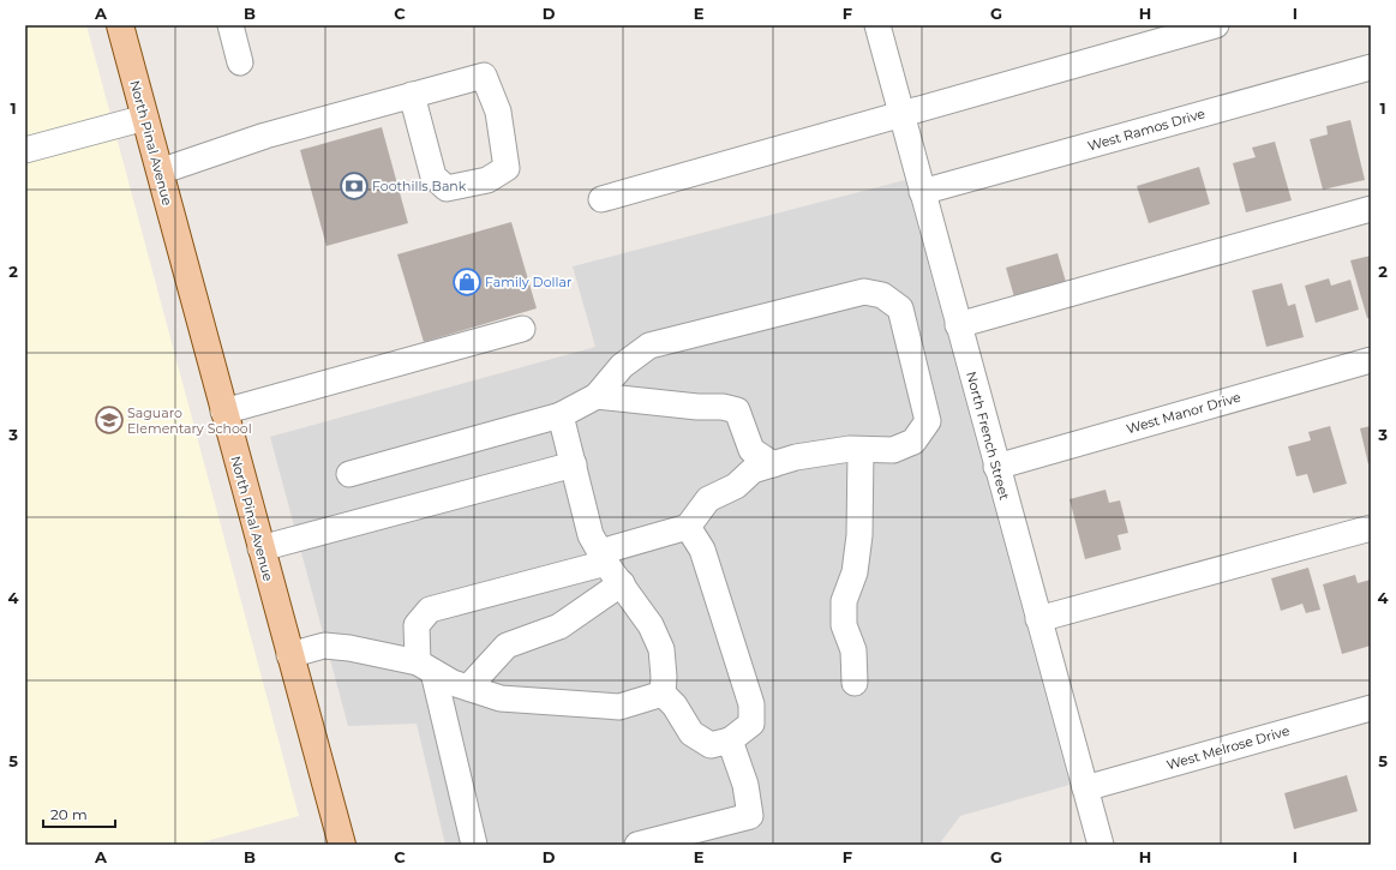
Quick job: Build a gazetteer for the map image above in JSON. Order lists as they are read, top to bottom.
{
  "streets": {
    "main road": ["North Pinal Avenue"],
    "street": [
      "West Ramos Drive",
      "West Manor Drive",
      "North French Street",
      "West Melrose Drive"
    ]
  },
  "crossings": [
    ["West Ramos Drive", "North French Street"],
    ["West Manor Drive", "North French Street"],
    ["North French Street", "West Melrose Drive"]
  ],
  "places": {
    "bank": ["Foothills Bank"],
    "shop": ["Family Dollar"],
    "school or university": ["Saguaro Elementary School"]
  },
  "scale_bar": "20 m",
  "grid": {
    "columns": [
      "A",
      "B",
      "C",
      "D",
      "E",
      "F",
      "G",
      "H",
      "I"
    ],
    "rows": [
      "1",
      "2",
      "3",
      "4",
      "5"
    ]
  }
}
